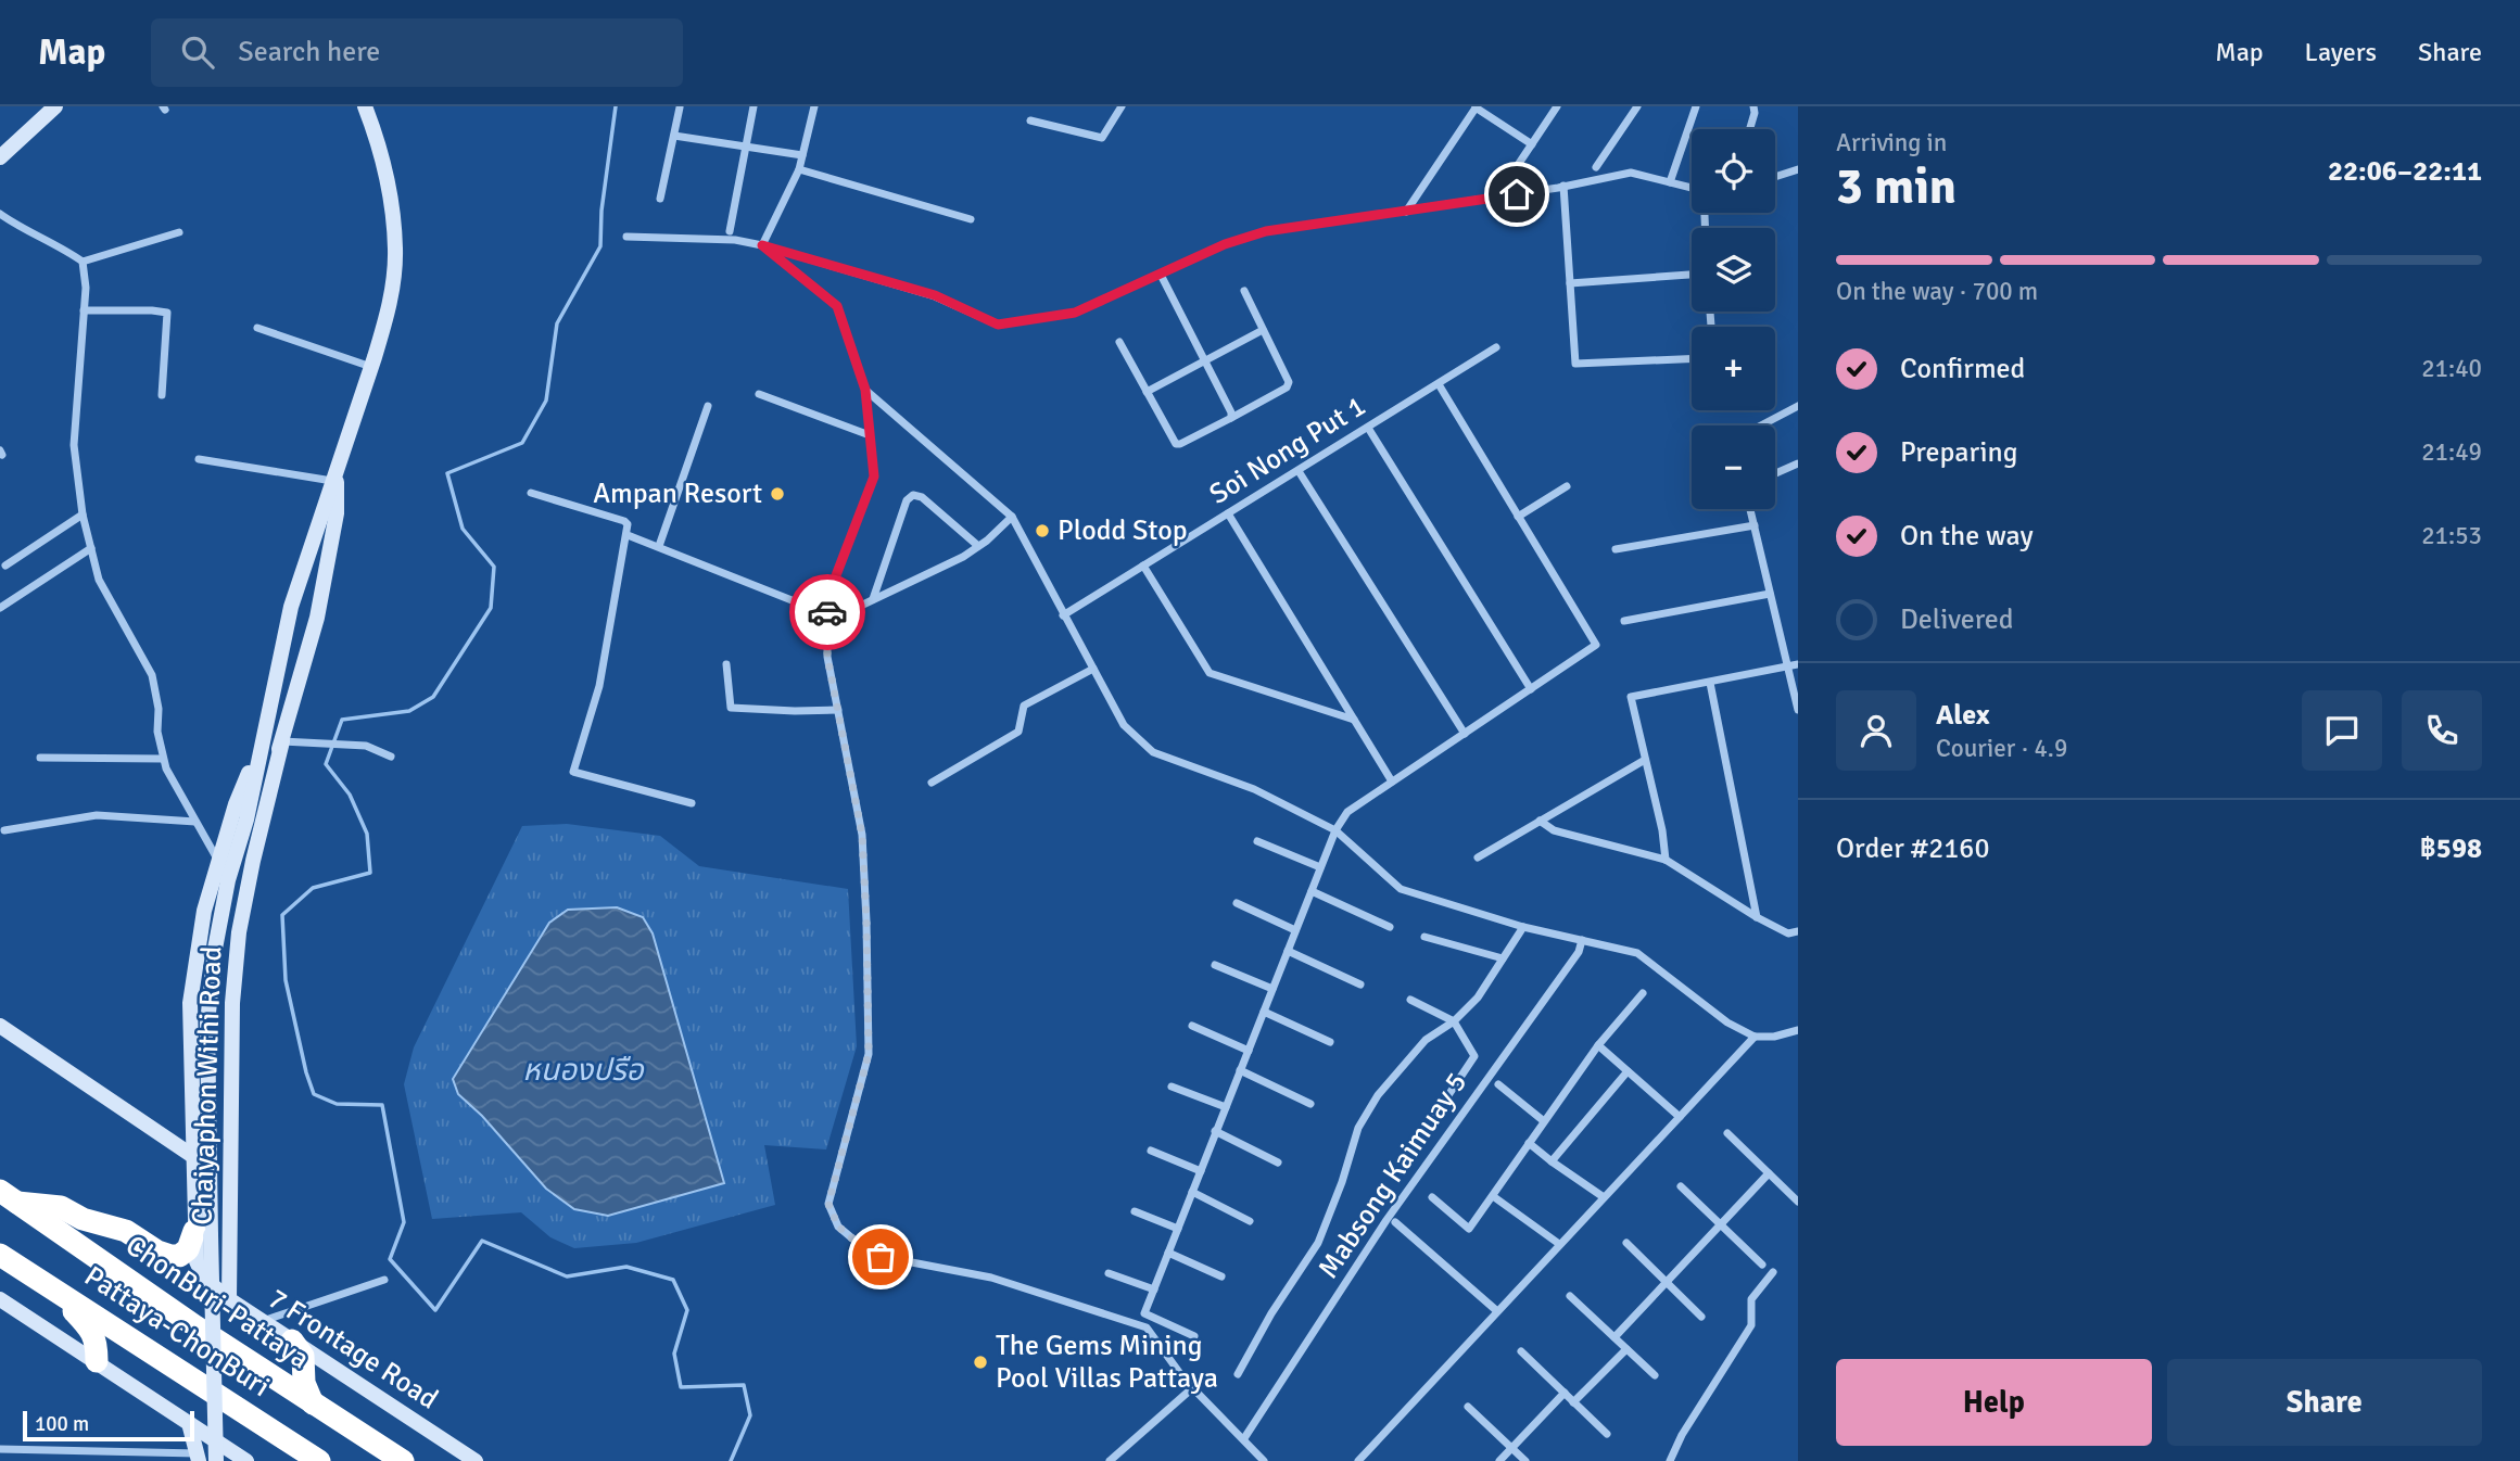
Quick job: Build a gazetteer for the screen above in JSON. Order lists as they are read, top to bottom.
{
  "streets": {
    "highway": ["ChonBuri-Pattaya", "Pattaya-ChonBuri"],
    "main road": ["Chaiyaphon Withi Road", "7 Frontage Road"],
    "street": ["Soi Nong Put 1", "Mabsong Kaimuay 5"]
  },
  "crossings": [
    ["Chaiyaphon Withi Road", "7 Frontage Road"]
  ],
  "water": ["หนองปรือ"],
  "places": ["Ampan Resort", "Plodd Stop", "The Gems Mining Pool Villas Pattaya"],
  "scale_bar": "100 m",
  "page": {
    "header": "Map",
    "search": "Search here",
    "nav": ["Map", "Layers", "Share"],
    "heading": ["3 min", "Arriving in", "22:06–22:11"],
    "panel": [
      "Alex",
      "Courier · 4.9",
      "Order #2160",
      "฿598"
    ],
    "map_buttons": ["+", "−"],
    "bar": "On the way · 700 m",
    "list": [
      ["Confirmed", "21:40"],
      ["Preparing", "21:49"],
      ["On the way", "21:53"],
      "Delivered"
    ],
    "buttons": ["Help", "Share"],
    "scale": "100 m"
  }
}
